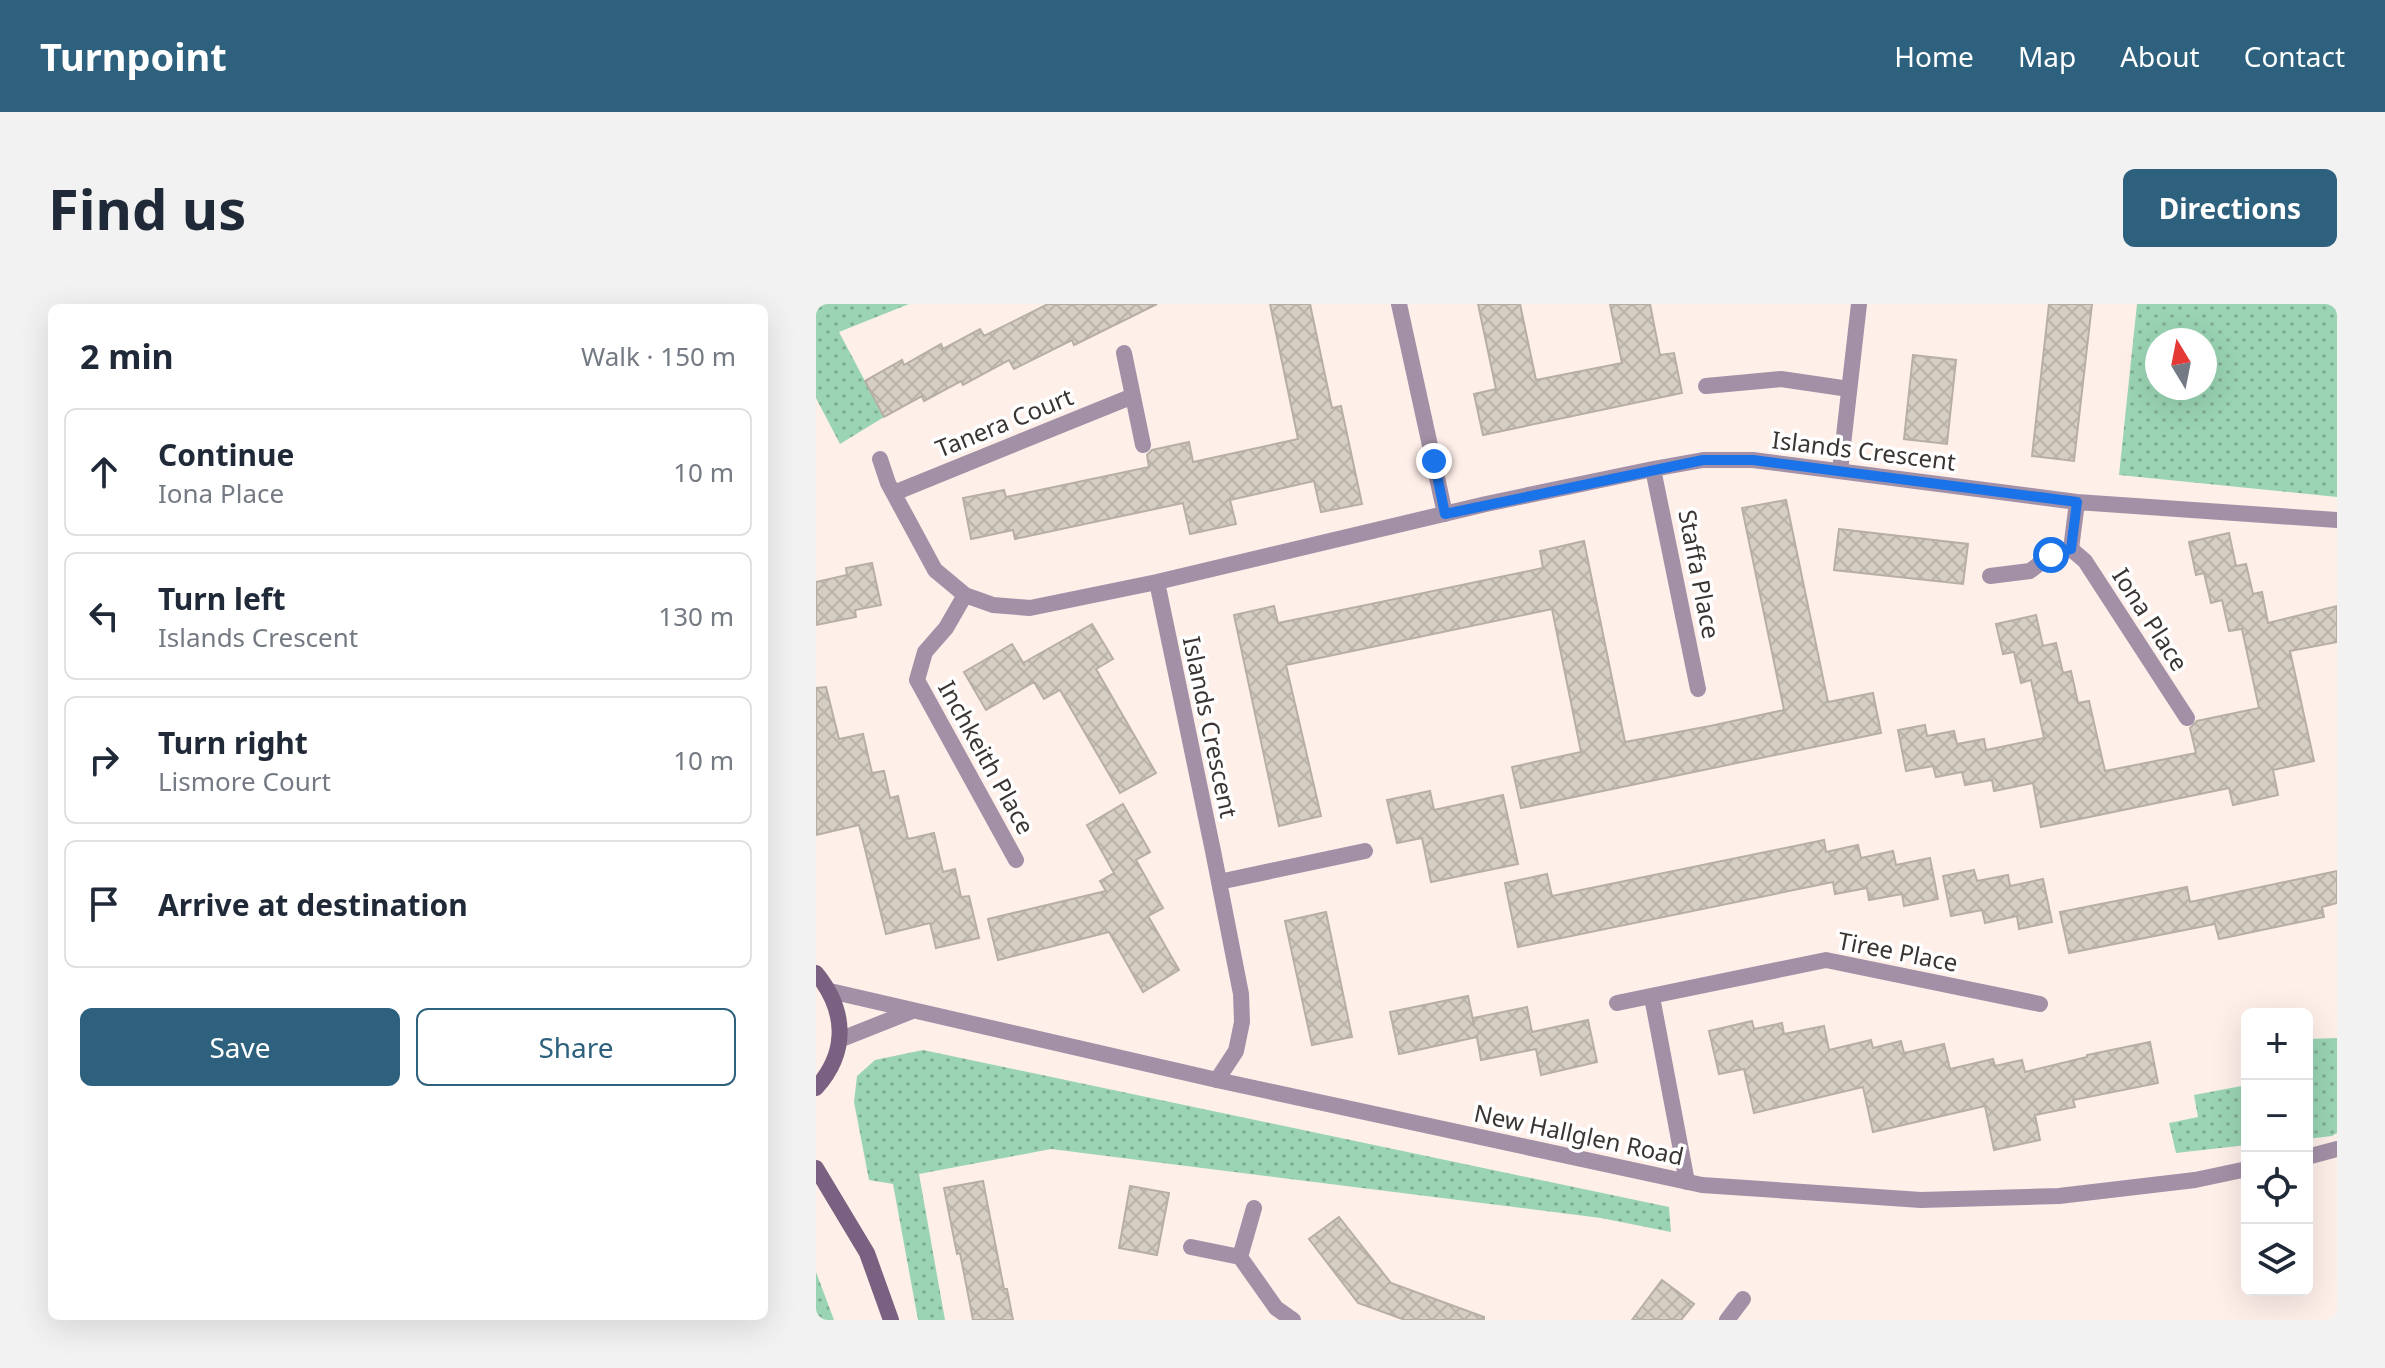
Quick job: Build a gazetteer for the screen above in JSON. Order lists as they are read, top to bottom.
{
  "streets": {
    "street": [
      "Tanera Court",
      "Islands Crescent",
      "Staffa Place",
      "Iona Place",
      "Inchkeith Place",
      "Tiree Place",
      "New Hallglen Road"
    ]
  },
  "crossings": [
    ["Tanera Court", "Islands Crescent"],
    ["Islands Crescent", "Staffa Place"],
    ["Islands Crescent", "Inchkeith Place"],
    ["Islands Crescent", "New Hallglen Road"]
  ],
  "north": "top",
  "page": {
    "header": "Turnpoint",
    "nav": [
      "Home",
      "Map",
      "About",
      "Contact"
    ],
    "buttons": [
      "Directions",
      ["Save", "Share"]
    ],
    "title": "Find us",
    "heading": ["2 min", "Walk · 150 m"],
    "list": [
      ["Continue", "Iona Place", "10 m"],
      ["Turn left", "Islands Crescent", "130 m"],
      ["Turn right", "Lismore Court", "10 m"],
      "Arrive at destination"
    ],
    "map_buttons": ["+", "−"]
  }
}
